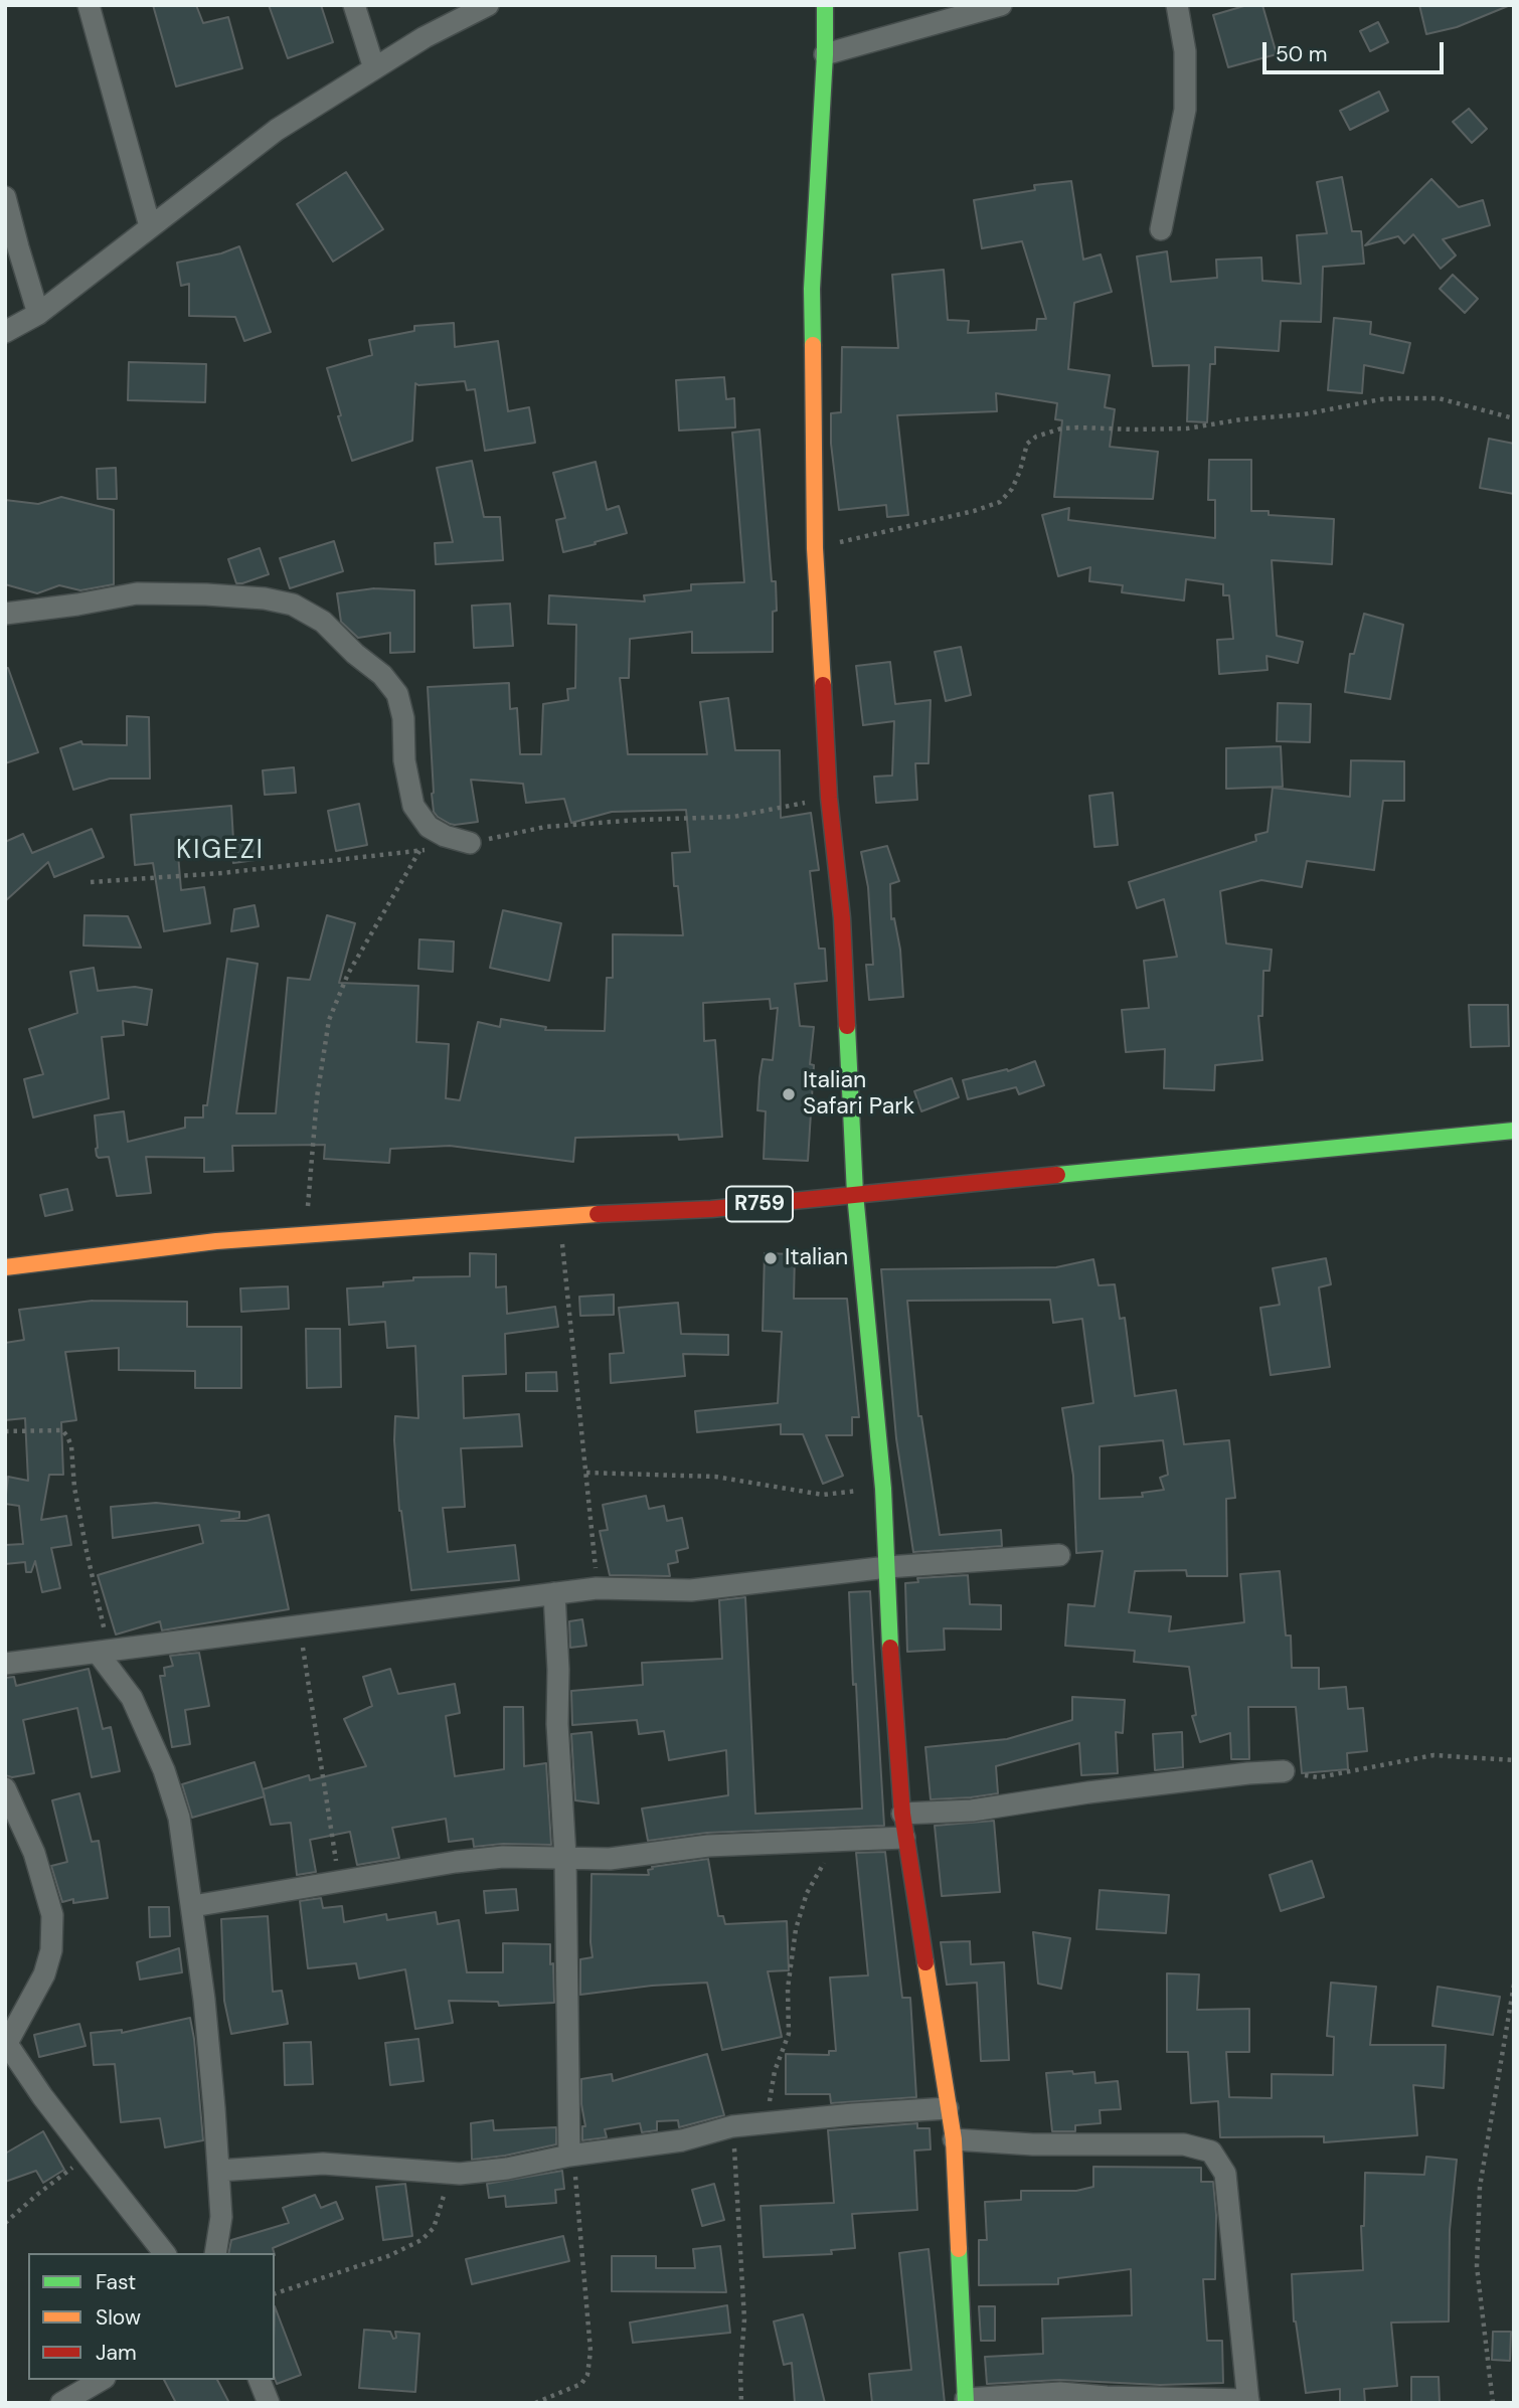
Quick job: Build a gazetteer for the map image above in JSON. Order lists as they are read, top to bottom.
{
  "streets": {
    "street": ["R759"]
  },
  "districts": ["KIGEZI"],
  "places": ["Italian Safari Park", "Italian"],
  "legend": ["Fast", "Slow", "Jam"],
  "scale_bar": "50 m"
}
